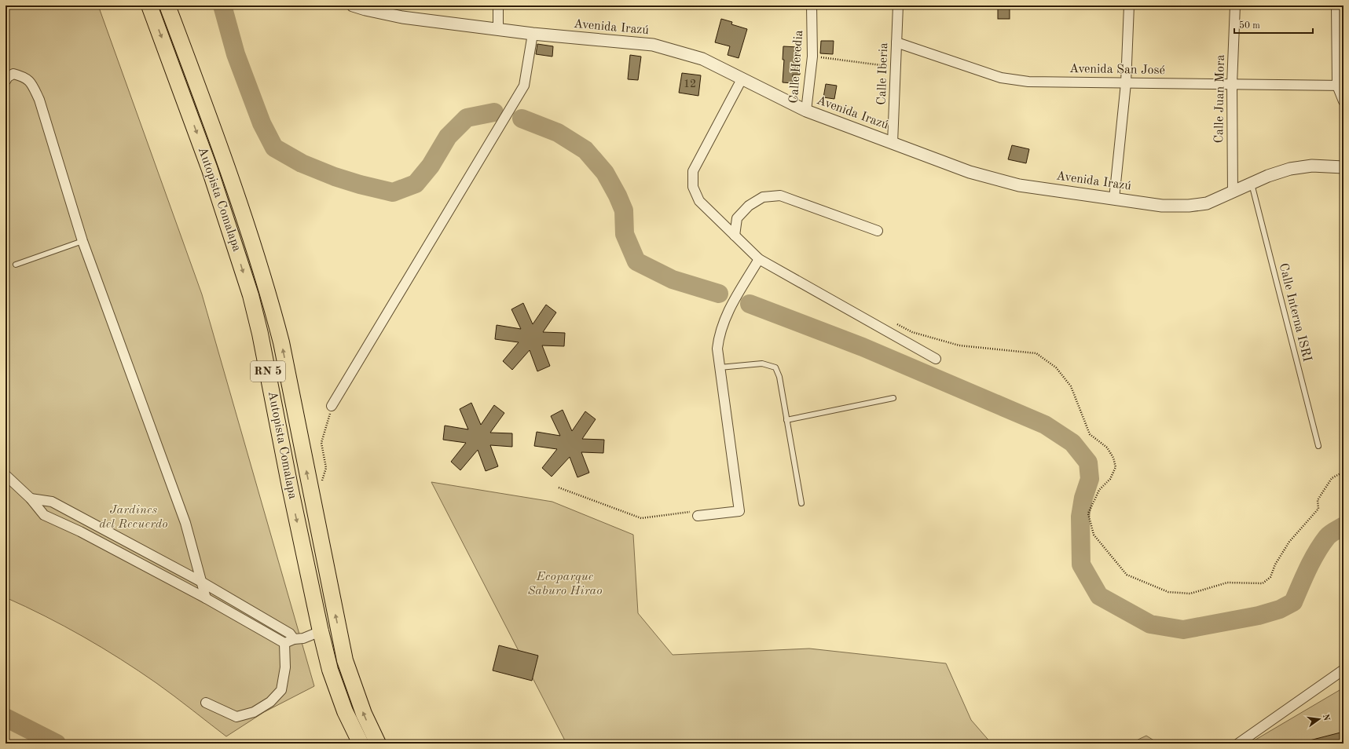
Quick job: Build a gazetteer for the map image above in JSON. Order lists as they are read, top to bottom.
{
  "streets": {
    "highway": ["Autopista Comalapa", "RN 5"],
    "street": [
      "Avenida Irazú",
      "Calle Heredia",
      "Avenida San José",
      "Calle Iberia",
      "Calle Juan Mora"
    ],
    "lane": ["Calle Interna ISRI"]
  },
  "crossings": [
    ["Avenida Irazú", "Calle Heredia"],
    ["Avenida Irazú", "Calle Iberia"],
    ["Avenida Irazú", "Calle Juan Mora"],
    ["Avenida Irazú", "Calle Interna ISRI"],
    ["Avenida San José", "Calle Iberia"],
    ["Avenida San José", "Calle Juan Mora"]
  ],
  "parks": ["Jardines del Recuerdo", "Ecoparque Saburo Hirao"],
  "house_numbers": ["12"],
  "scale_bar": "50 m",
  "north": "right"
}
